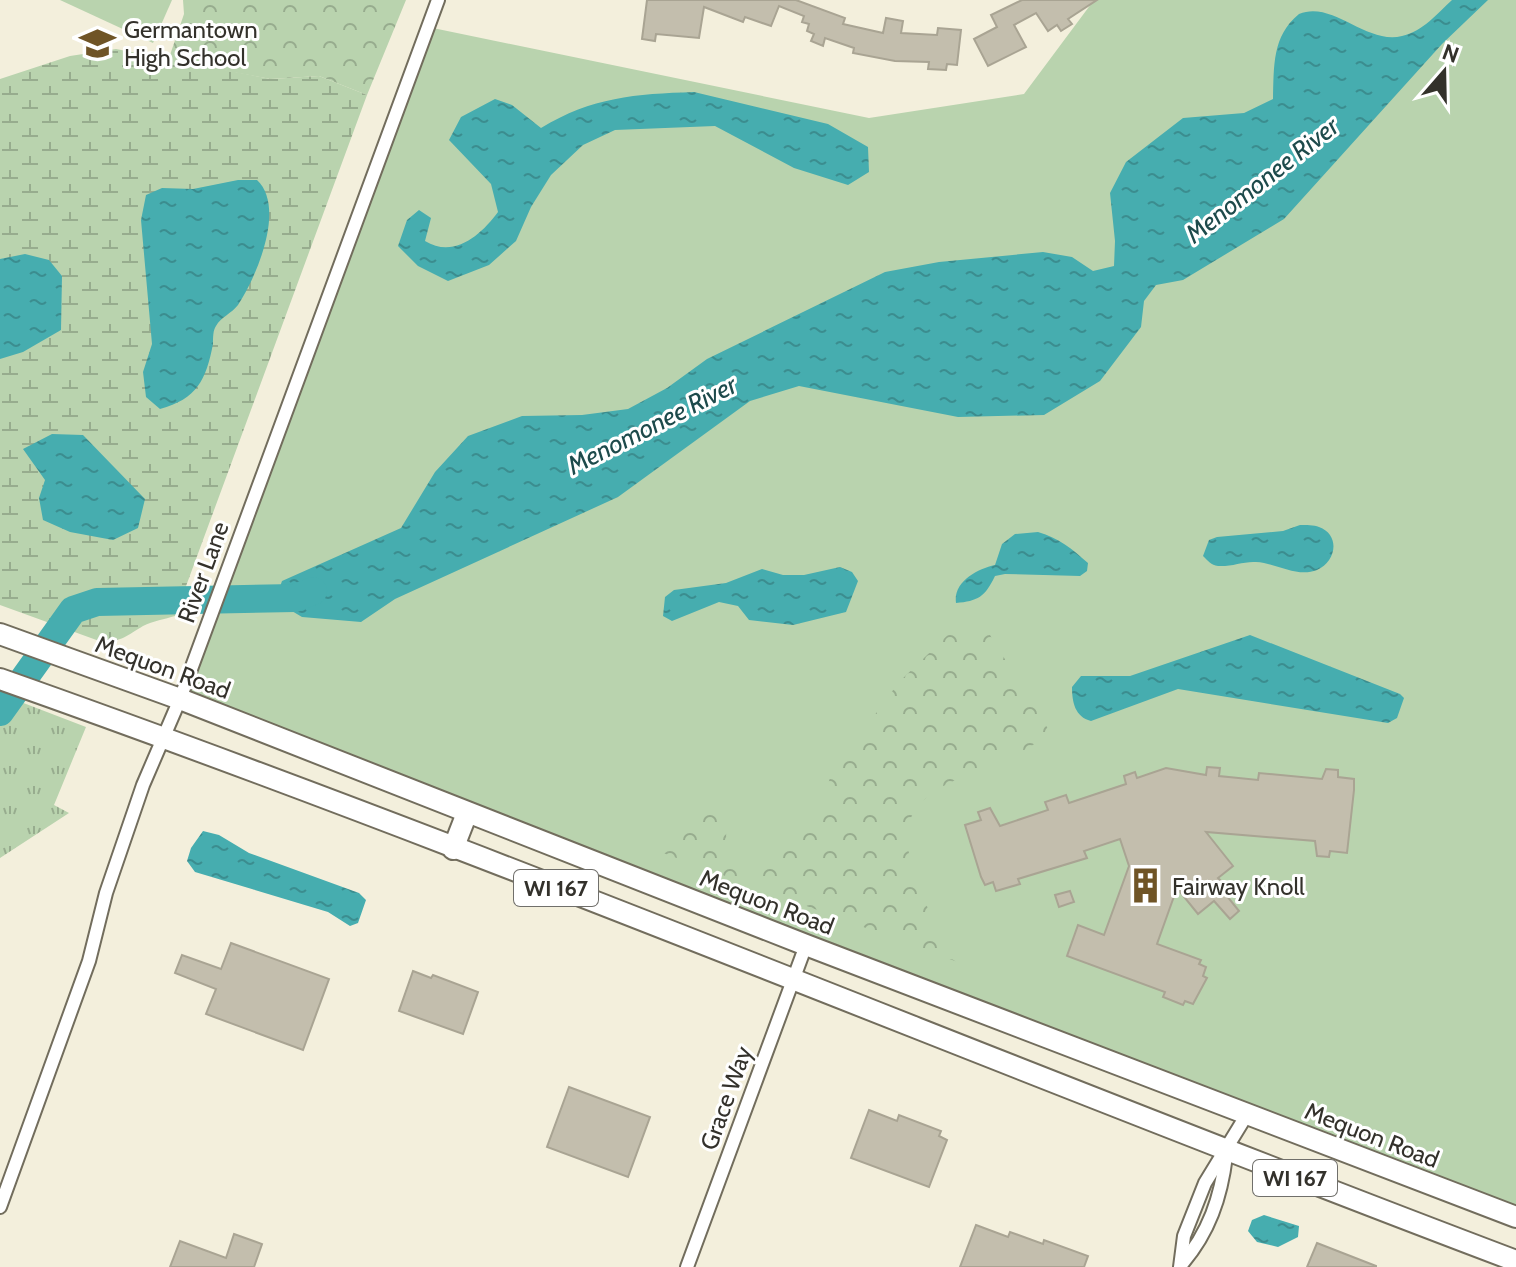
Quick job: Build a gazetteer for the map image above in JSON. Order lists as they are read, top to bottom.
{
  "streets": {
    "main road": ["Mequon Road", "WI 167"],
    "street": ["River Lane", "Grace Way"]
  },
  "crossings": [
    ["River Lane", "Mequon Road"],
    ["River Lane", "WI 167"],
    ["Mequon Road", "Grace Way"],
    ["WI 167", "Grace Way"]
  ],
  "water": ["Menomonee River"],
  "places": {
    "school or university": ["Germantown High School"],
    "building": ["Fairway Knoll"]
  },
  "north": "top"
}
